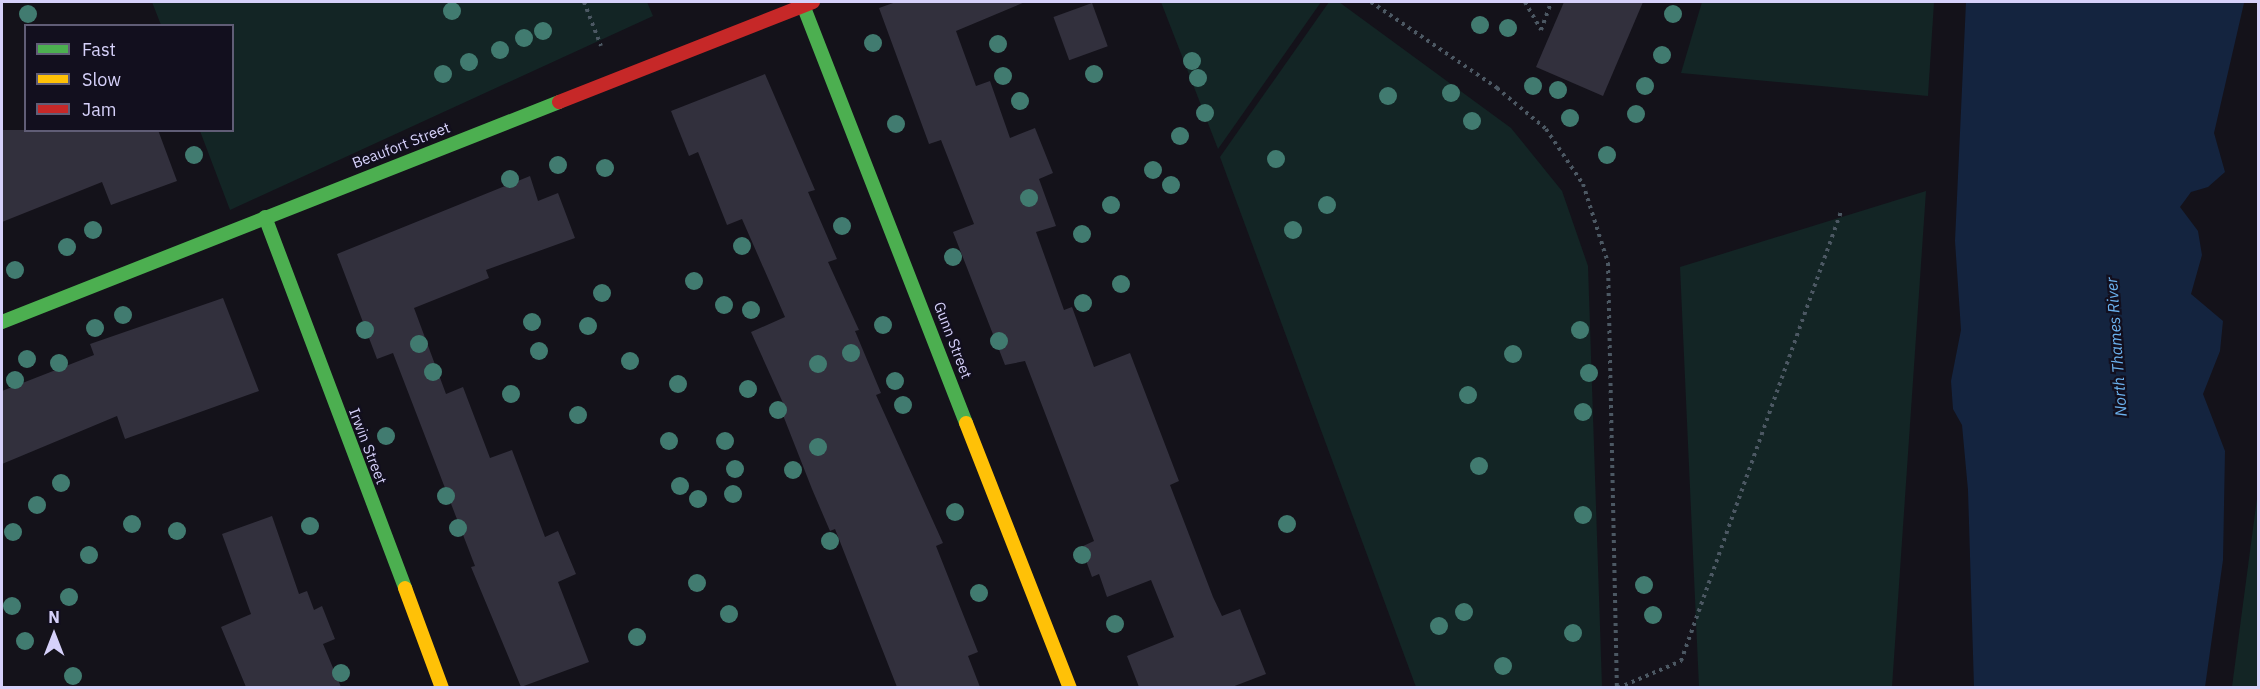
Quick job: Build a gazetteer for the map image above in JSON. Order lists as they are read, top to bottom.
{
  "streets": {
    "street": ["Beaufort Street", "Gunn Street", "Irwin Street"]
  },
  "crossings": [
    ["Beaufort Street", "Gunn Street"],
    ["Beaufort Street", "Irwin Street"]
  ],
  "water": ["North Thames River"],
  "legend": ["Fast", "Slow", "Jam"],
  "north": "top"
}
